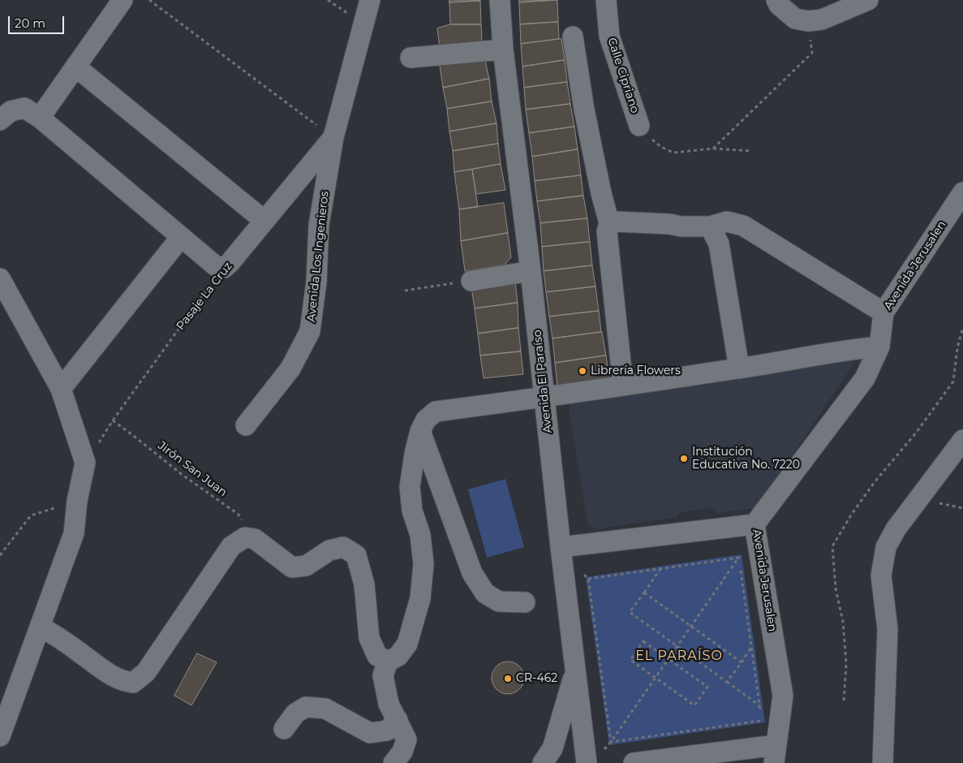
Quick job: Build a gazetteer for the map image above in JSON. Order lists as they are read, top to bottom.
{
  "streets": {
    "street": [
      "Calle Cipriano",
      "Avenida Los Ingenieros",
      "Avenida Jerusalen",
      "Pasaje La Cruz",
      "Avenida El Paraíso"
    ],
    "path": ["Jirón San Juan"]
  },
  "crossings": [
    ["Avenida Los Ingenieros", "Pasaje La Cruz"],
    ["Pasaje La Cruz", "Jirón San Juan"]
  ],
  "districts": ["EL PARAÍSO"],
  "places": ["Librería Flowers", "Institución Educativa No. 7220", "CR-462"],
  "scale_bar": "20 m"
}
